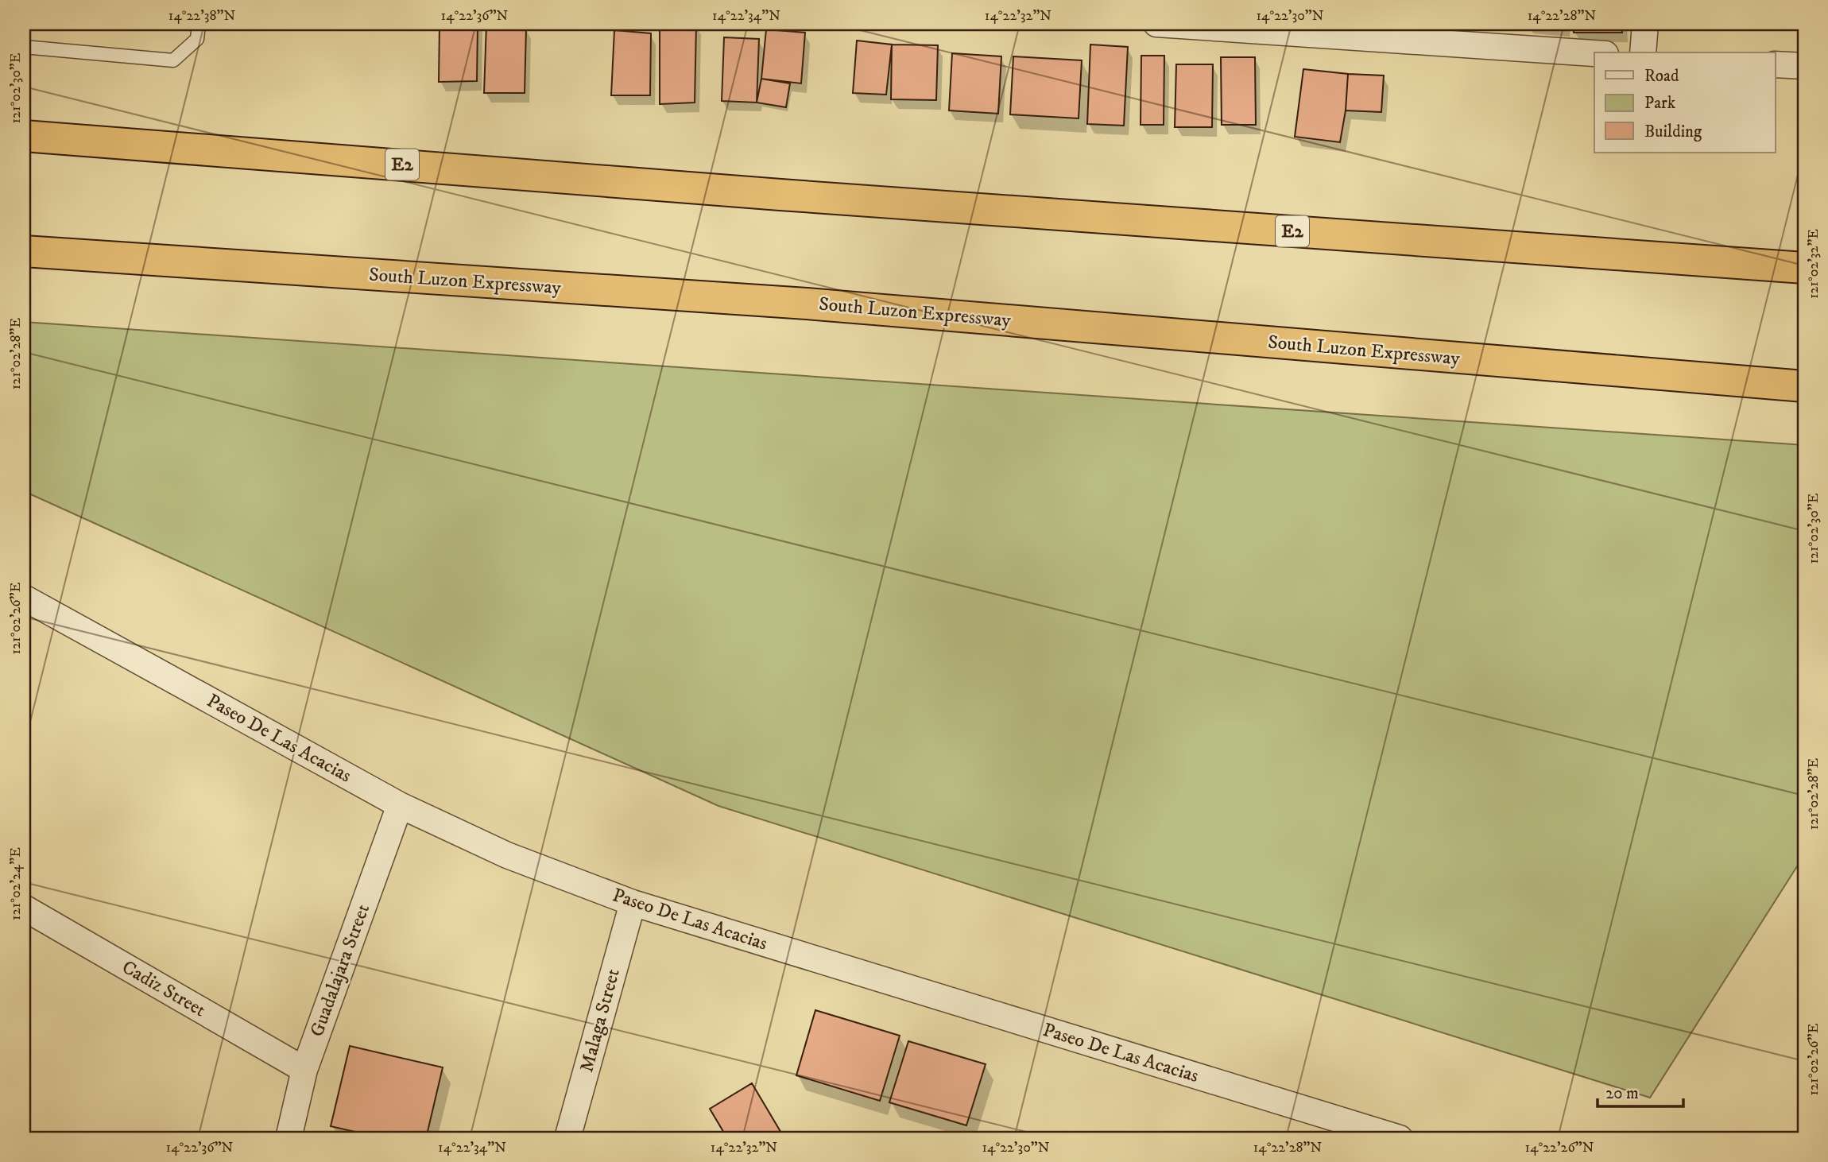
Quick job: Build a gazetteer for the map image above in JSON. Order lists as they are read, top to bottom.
{
  "streets": {
    "highway": ["E2", "South Luzon Expressway"],
    "street": [
      "Paseo De Las Acacias",
      "Guadalajara Street",
      "Cadiz Street",
      "Malaga Street"
    ]
  },
  "crossings": [
    ["Paseo De Las Acacias", "Guadalajara Street"],
    ["Paseo De Las Acacias", "Malaga Street"],
    ["Guadalajara Street", "Cadiz Street"]
  ],
  "legend": ["Road", "Park", "Building"],
  "scale_bar": "20 m",
  "coordinates": [
    "14°22'38\"N",
    "14°22'36\"N",
    "14°22'34\"N",
    "14°22'32\"N",
    "14°22'30\"N",
    "14°22'28\"N",
    "121°02'30\"E",
    "121°02'32\"E",
    "121°02'28\"E",
    "121°02'26\"E",
    "121°02'24\"E",
    "14°22'26\"N"
  ]
}
